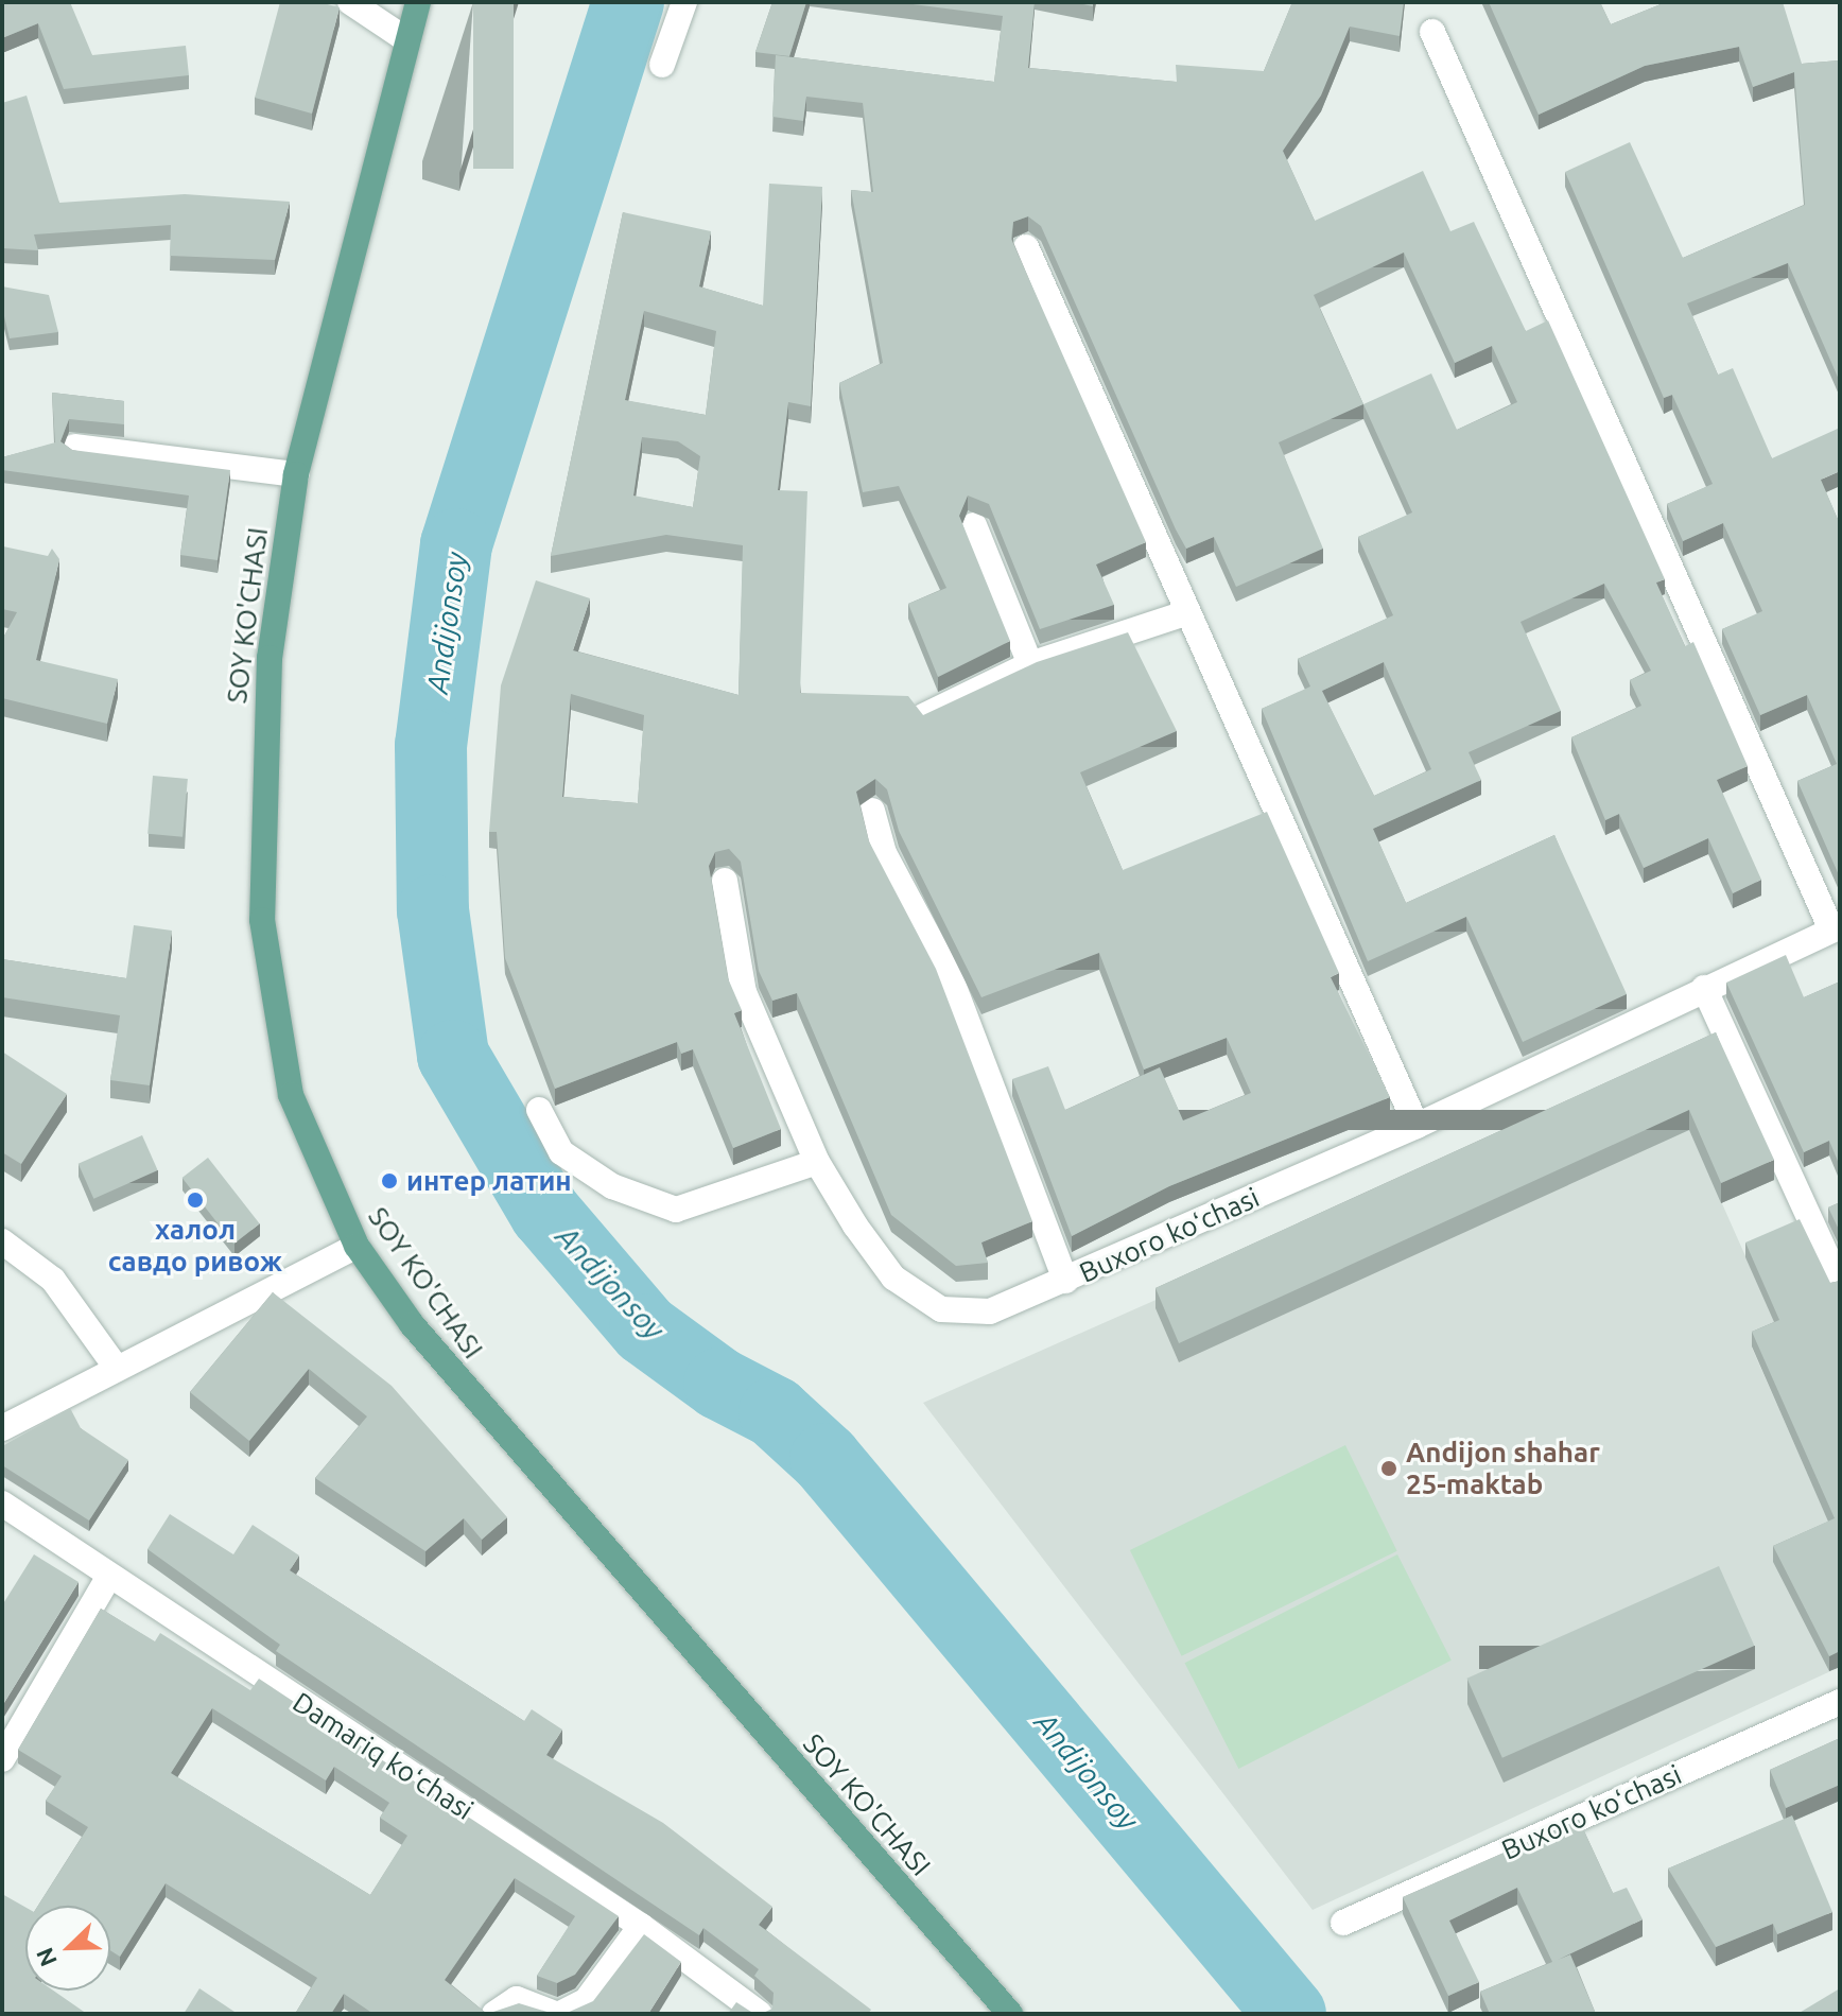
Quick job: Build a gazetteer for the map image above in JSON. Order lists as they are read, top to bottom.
{
  "streets": {
    "main road": ["SOY KO'CHASI"],
    "street": ["Buxoro koʻchasi", "Damariq koʻchasi"]
  },
  "water": ["Andijonsoy"],
  "places": ["интер латин", "халол савдо ривож", "Andijon shahar 25-maktab"],
  "north": "bottom left"
}
